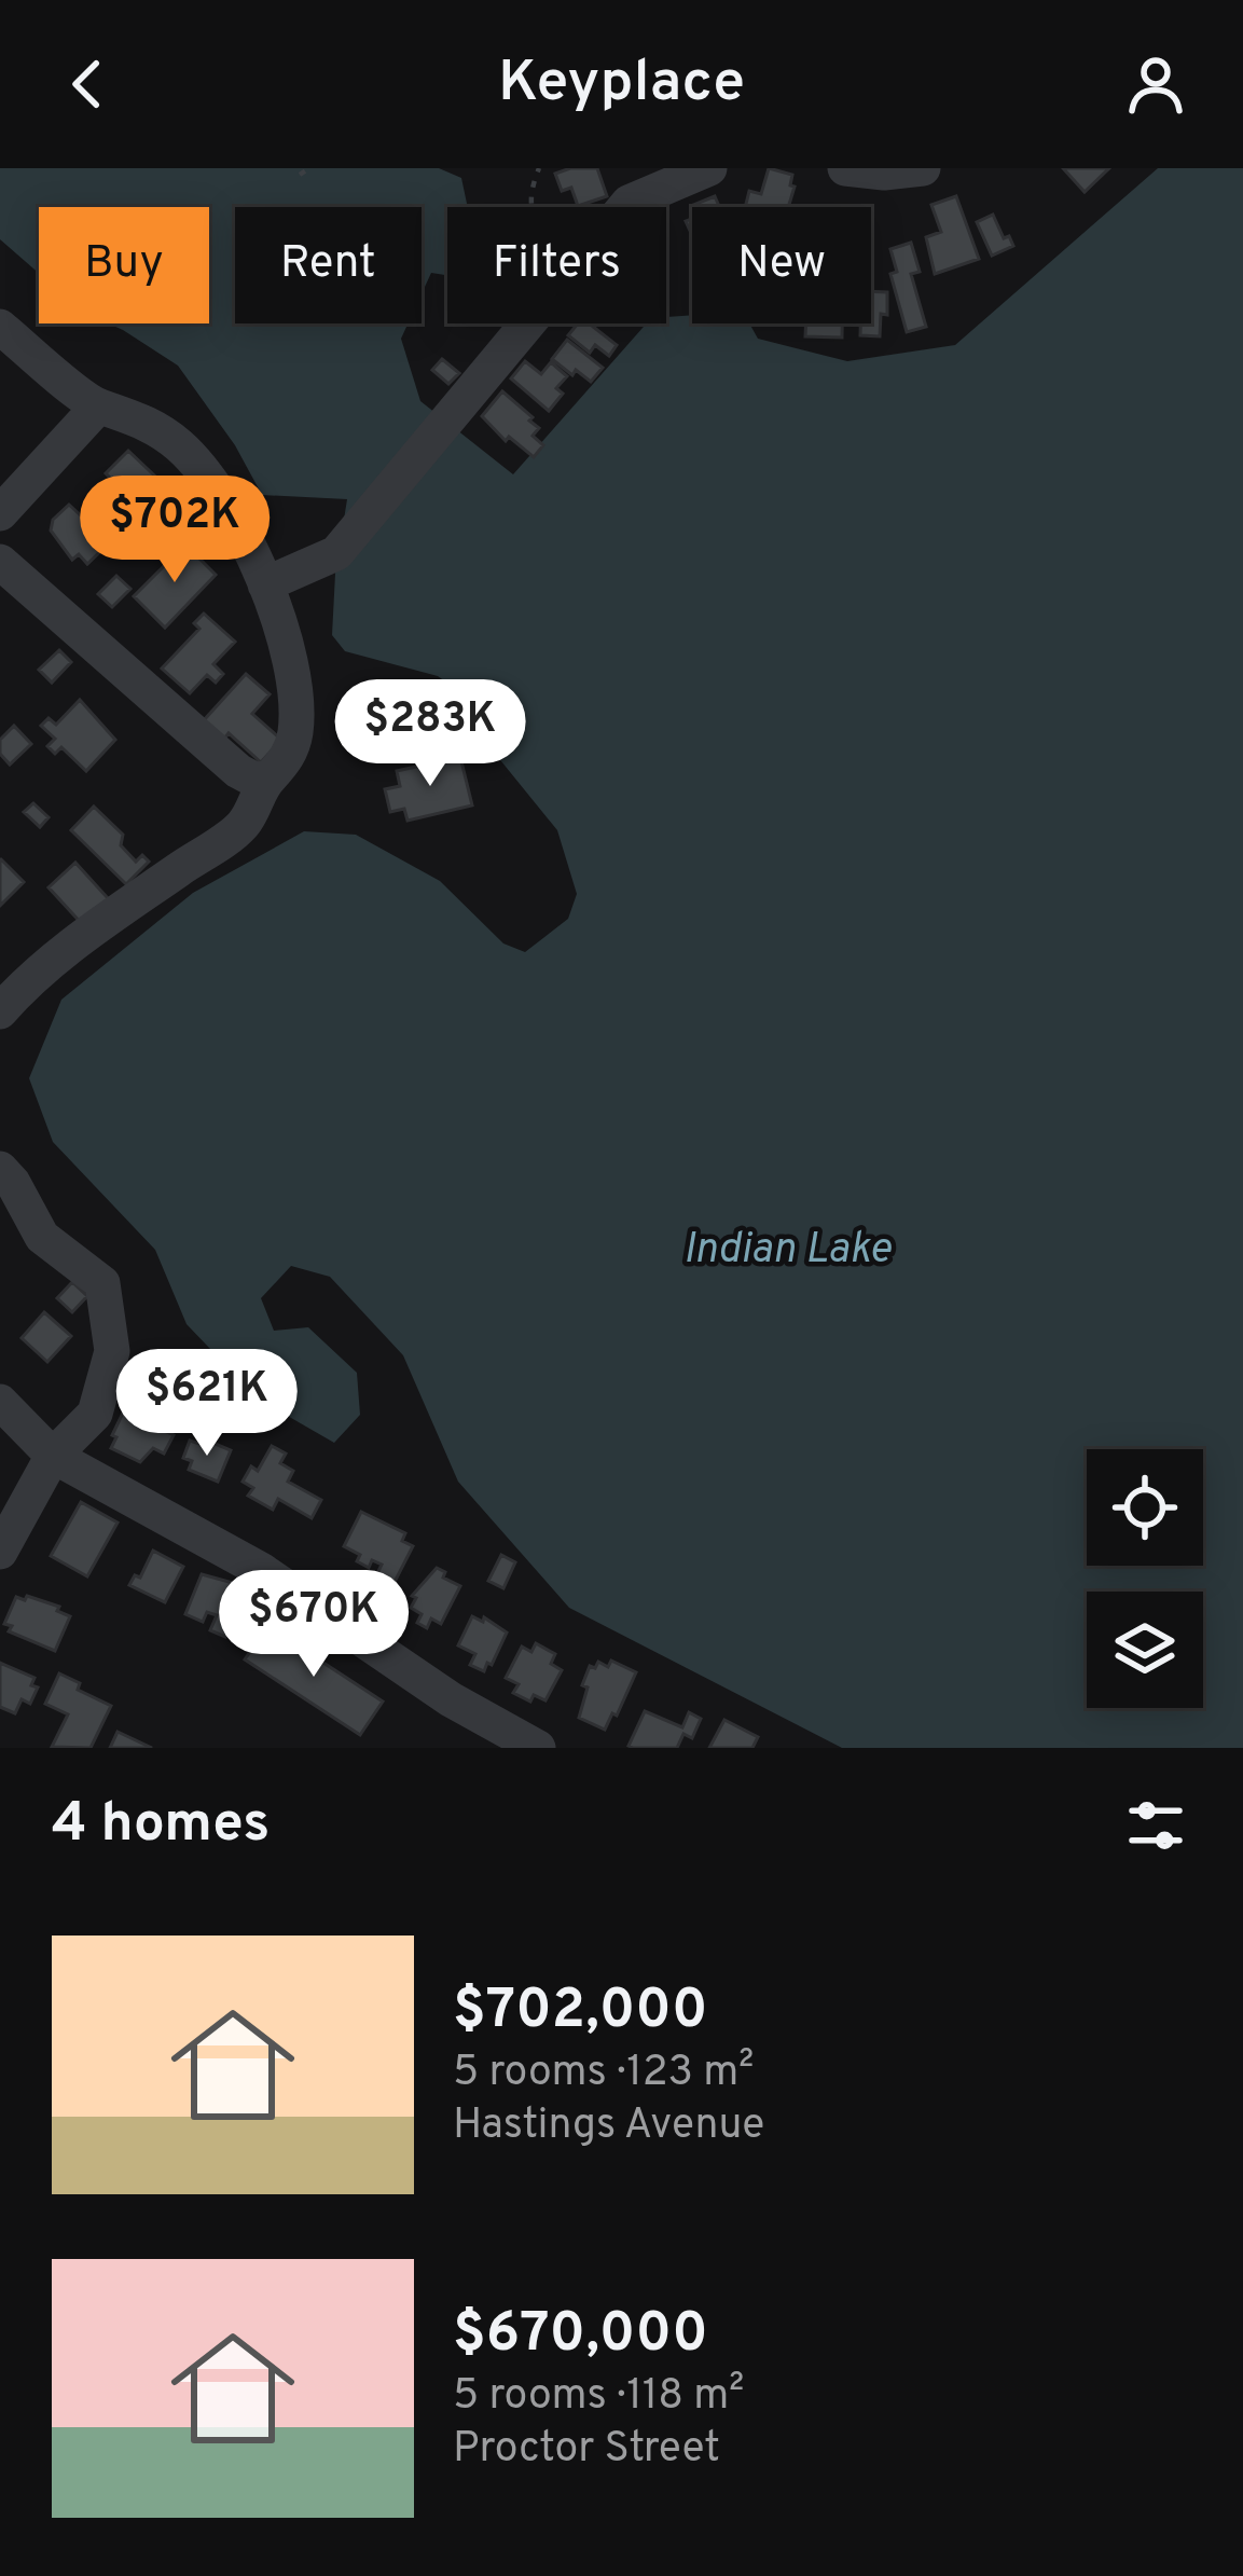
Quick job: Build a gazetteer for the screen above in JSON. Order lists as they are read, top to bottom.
{
  "water": ["Indian Lake"],
  "page": {
    "header": "Keyplace",
    "chip": [
      "Buy",
      "Rent",
      "Filters",
      "New"
    ],
    "price": [
      "$702K",
      "$283K",
      "$621K",
      "$670K"
    ],
    "heading": "4 homes",
    "list": [
      {
        "name": "$702,000",
        "note": "5 rooms · 123 m² · Hastings Avenue"
      },
      {
        "name": "$670,000",
        "note": "5 rooms · 118 m² · Proctor Street"
      }
    ]
  }
}
